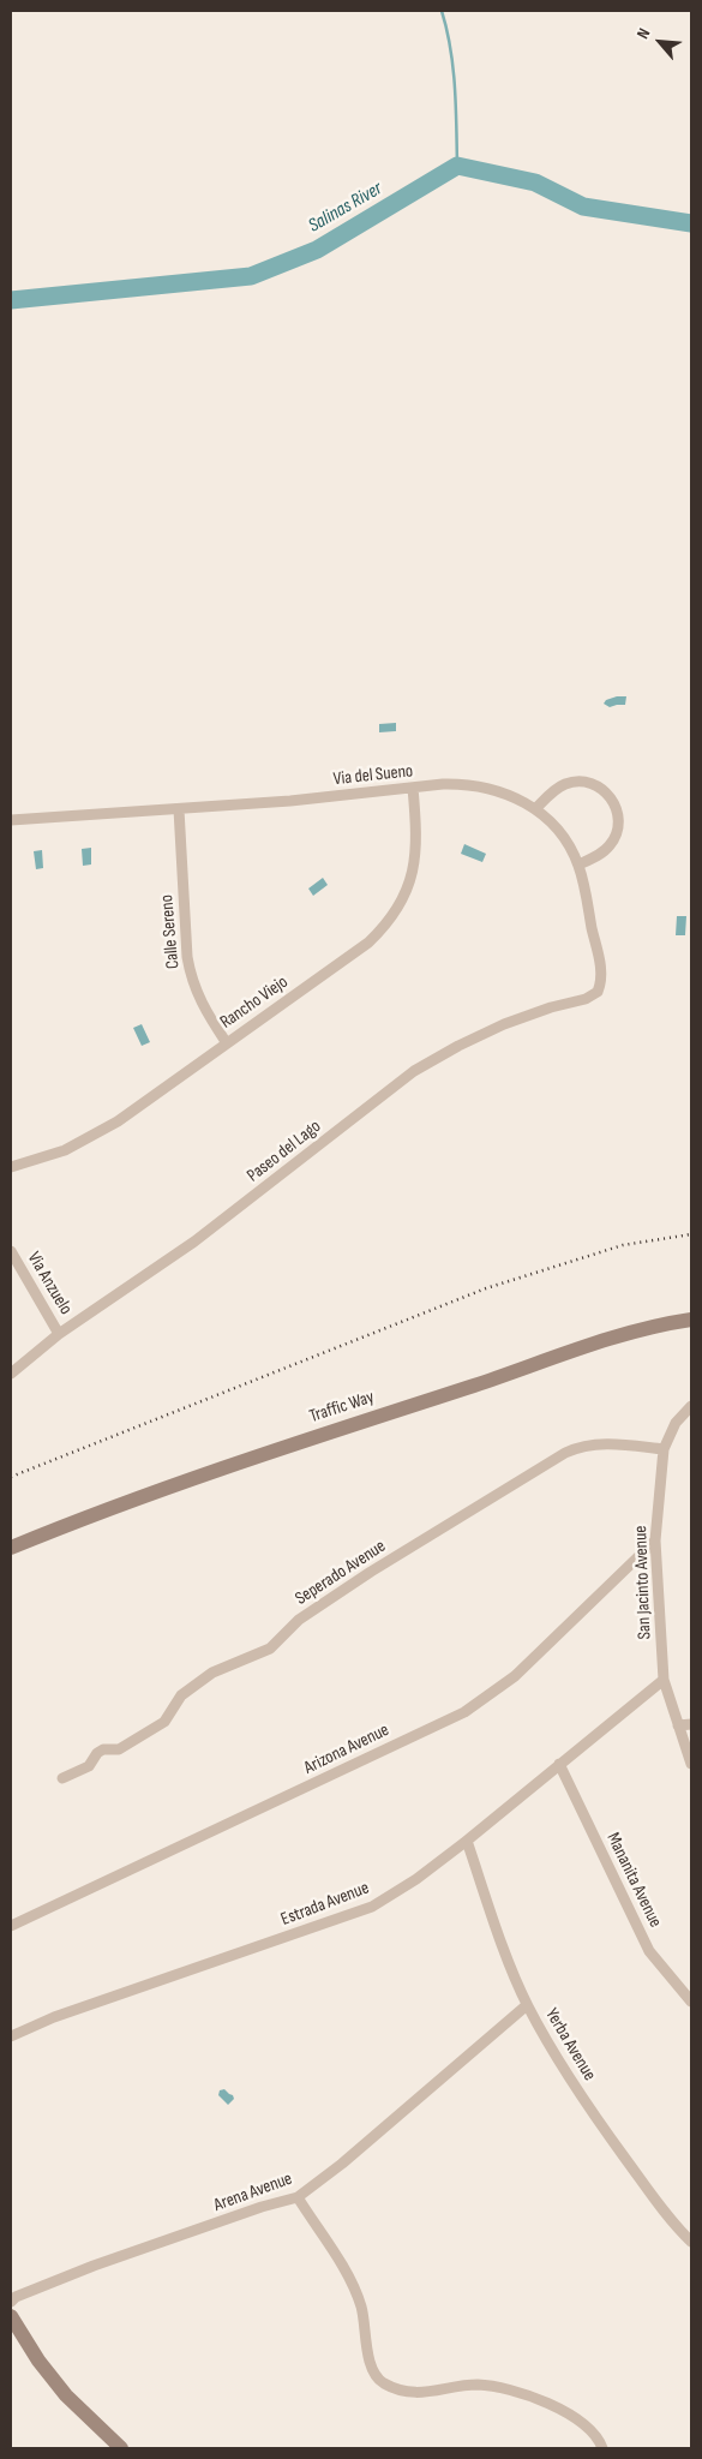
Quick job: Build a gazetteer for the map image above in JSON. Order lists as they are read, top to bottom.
{
  "streets": {
    "street": [
      "Via del Sueno",
      "Calle Sereno",
      "Rancho Viejo",
      "Paseo del Lago",
      "Via Anzuelo",
      "Traffic Way",
      "Seperado Avenue",
      "San Jacinto Avenue",
      "Arizona Avenue",
      "Mananita Avenue",
      "Estrada Avenue",
      "Yerba Avenue",
      "Arena Avenue"
    ]
  },
  "crossings": [
    ["Via del Sueno", "Calle Sereno"],
    ["Via del Sueno", "Rancho Viejo"],
    ["Via del Sueno", "Paseo del Lago"],
    ["Calle Sereno", "Rancho Viejo"],
    ["Paseo del Lago", "Via Anzuelo"],
    ["Seperado Avenue", "San Jacinto Avenue"],
    ["San Jacinto Avenue", "Arizona Avenue"],
    ["San Jacinto Avenue", "Estrada Avenue"],
    ["Mananita Avenue", "Estrada Avenue"],
    ["Estrada Avenue", "Yerba Avenue"],
    ["Yerba Avenue", "Arena Avenue"]
  ],
  "water": ["Salinas River"],
  "north": "top left"
}
